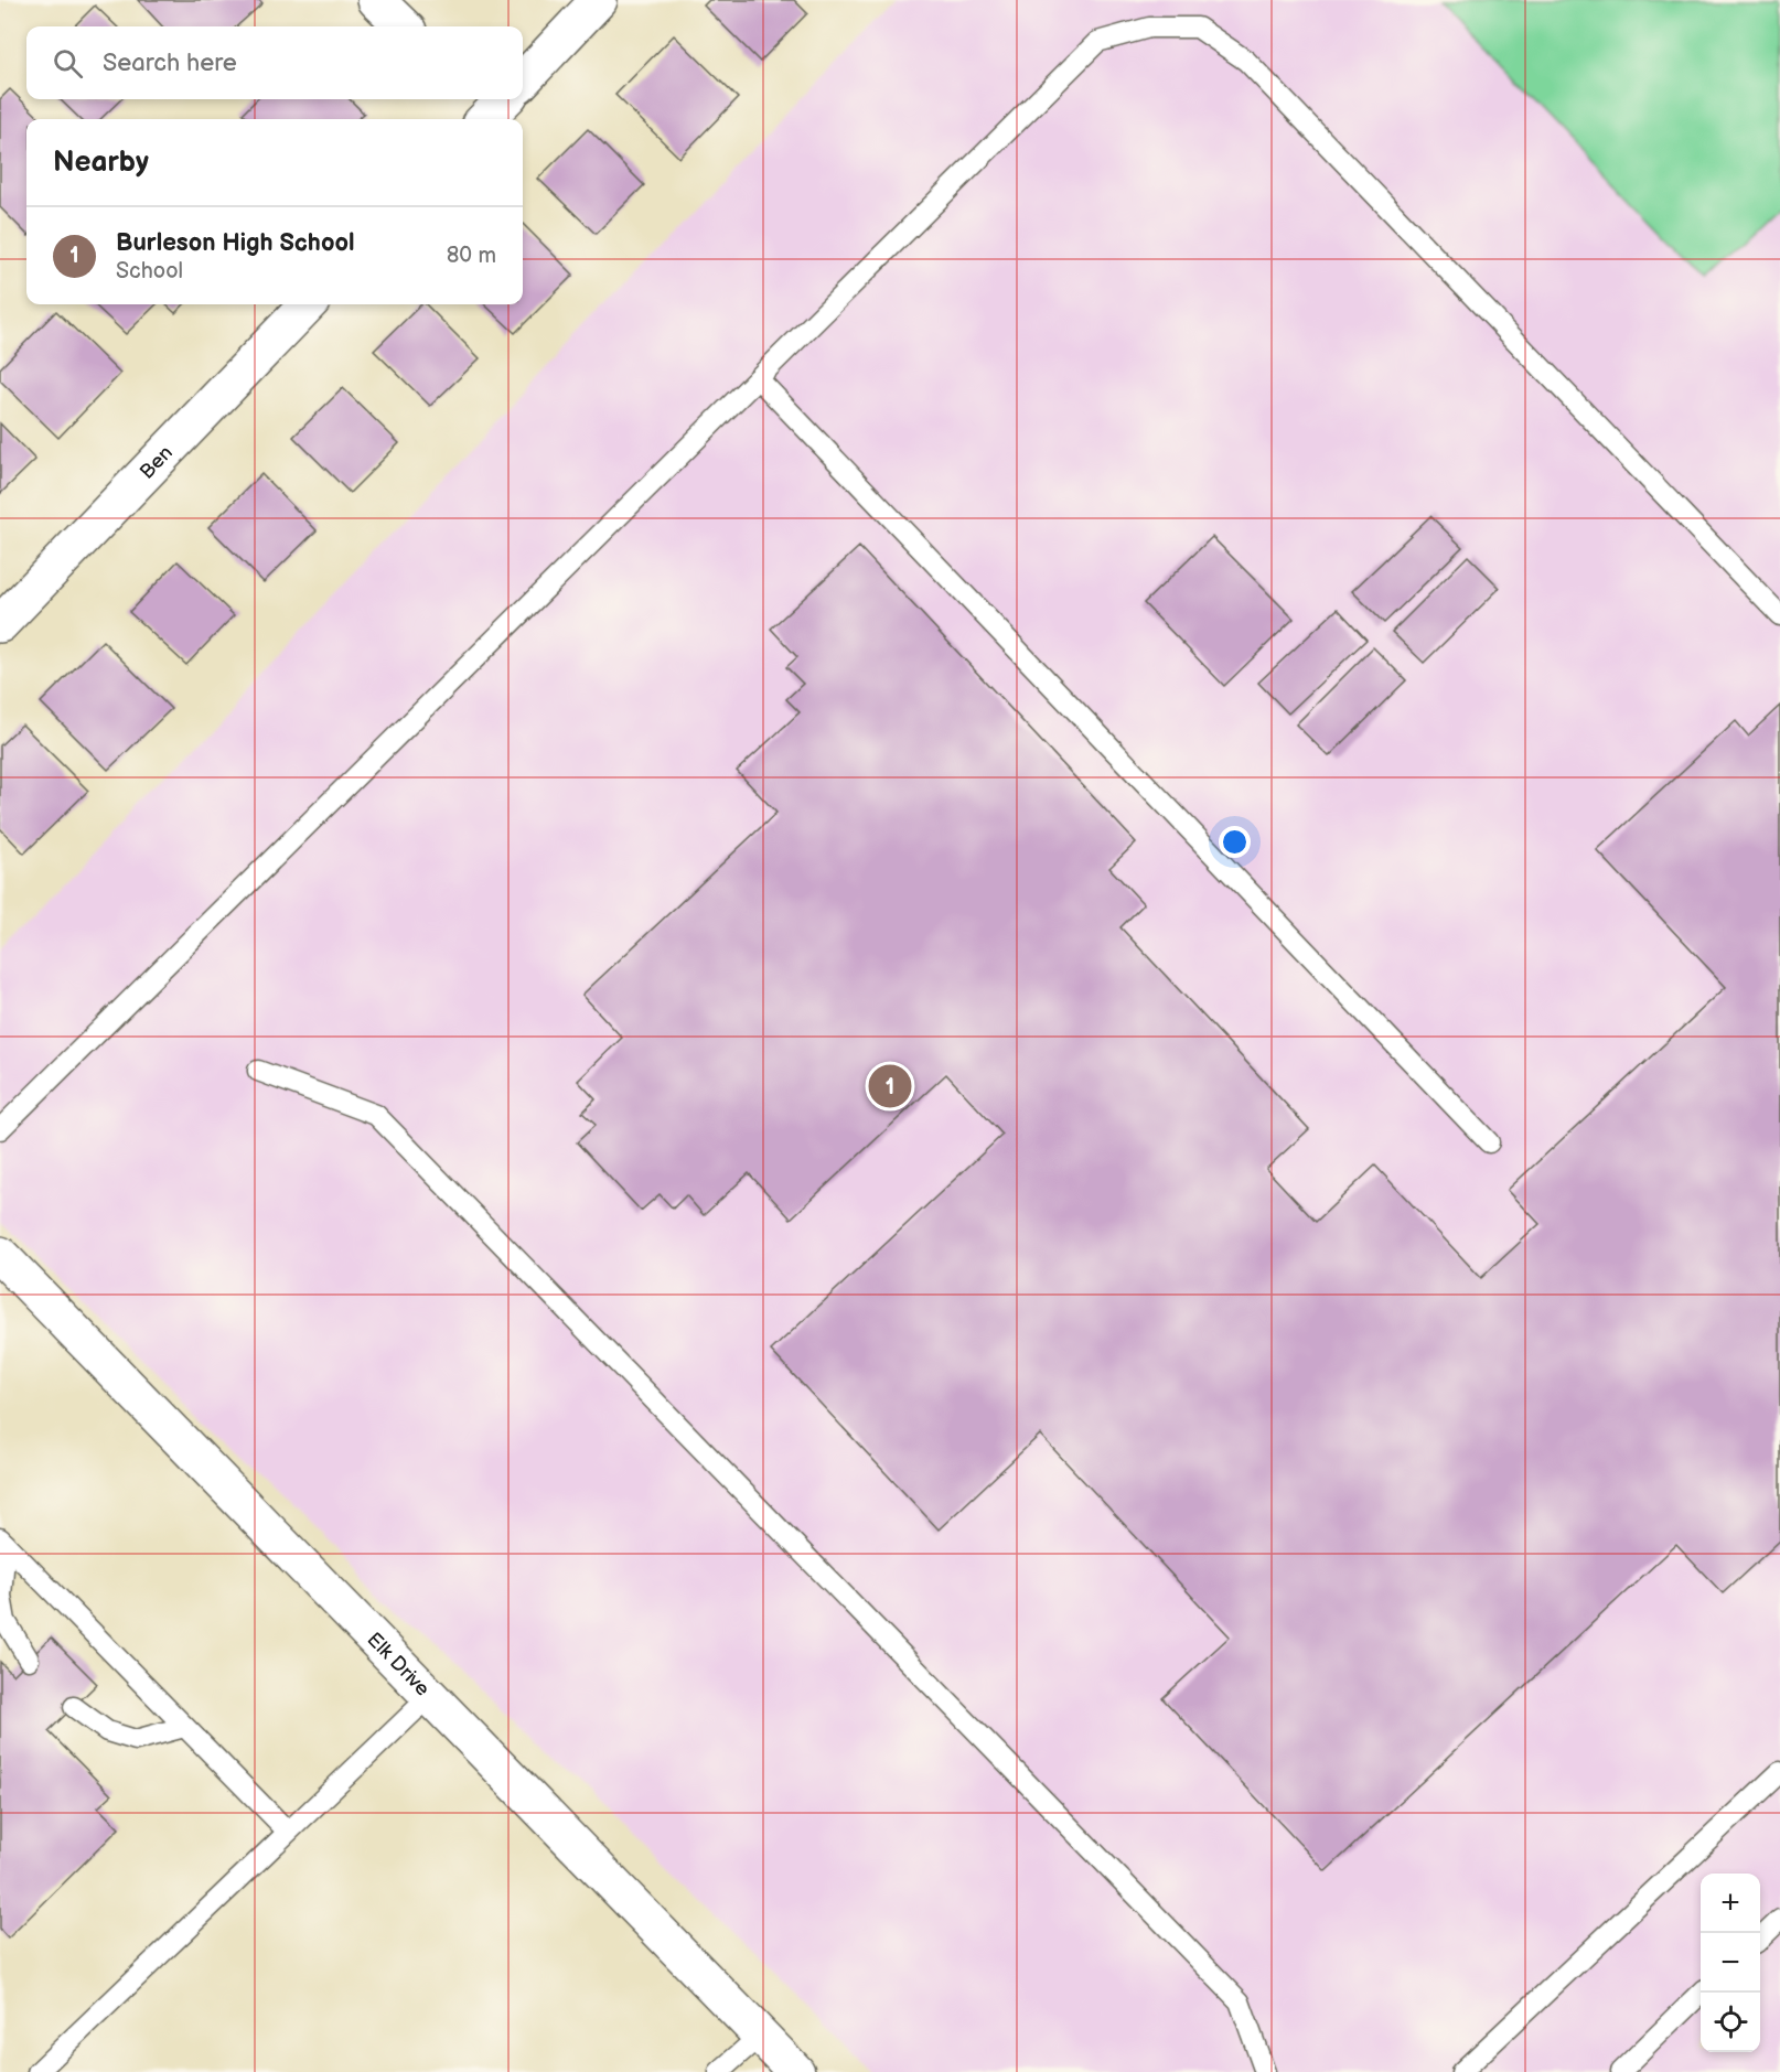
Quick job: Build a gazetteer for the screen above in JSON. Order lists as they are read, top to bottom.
{
  "streets": {
    "street": ["Ben", "Elk Drive"]
  },
  "page": {
    "search": "Search here",
    "heading": "Nearby",
    "list": [
      {
        "mark": "1",
        "name": "Burleson High School",
        "note": "School",
        "value": "80 m"
      }
    ],
    "pins": "1",
    "map_buttons": ["+", "−"]
  }
}
